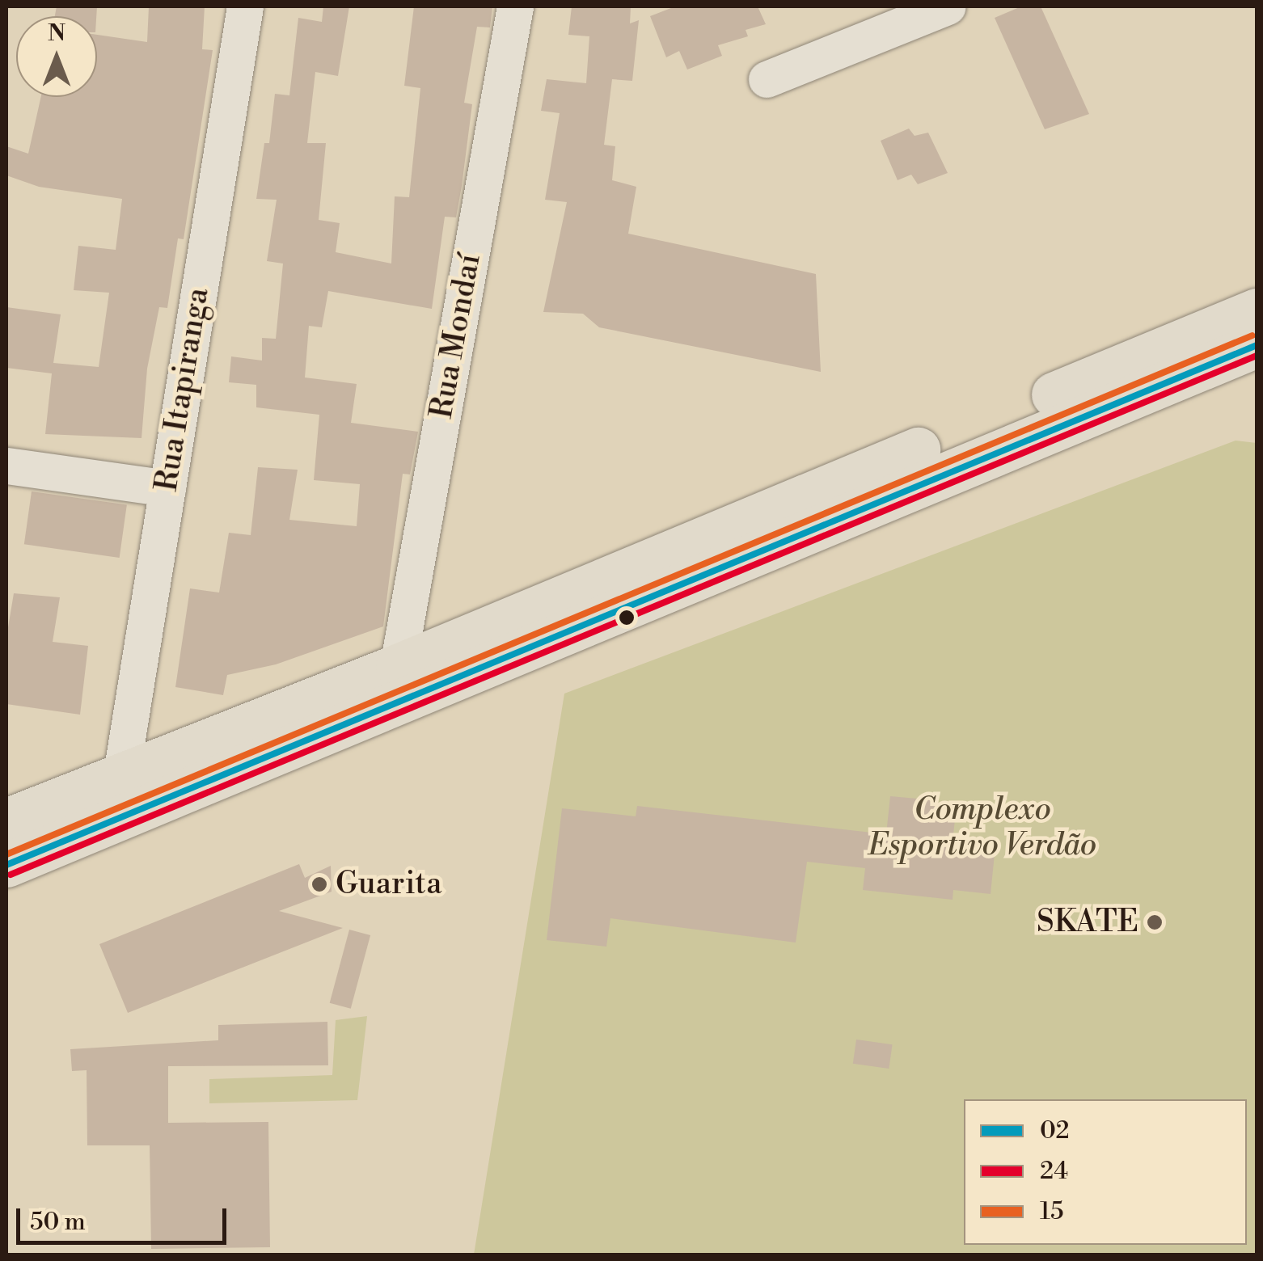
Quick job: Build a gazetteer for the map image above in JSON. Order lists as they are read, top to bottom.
{
  "streets": {
    "street": ["Rua Mondaí", "Rua Itapiranga"]
  },
  "parks": ["Complexo Esportivo Verdão"],
  "places": ["Guarita", "SKATE"],
  "lines": ["transit line 15", "transit line 02", "transit line 24"],
  "legend": ["02", "24", "15"],
  "scale_bar": "50 m",
  "north": "top"
}
